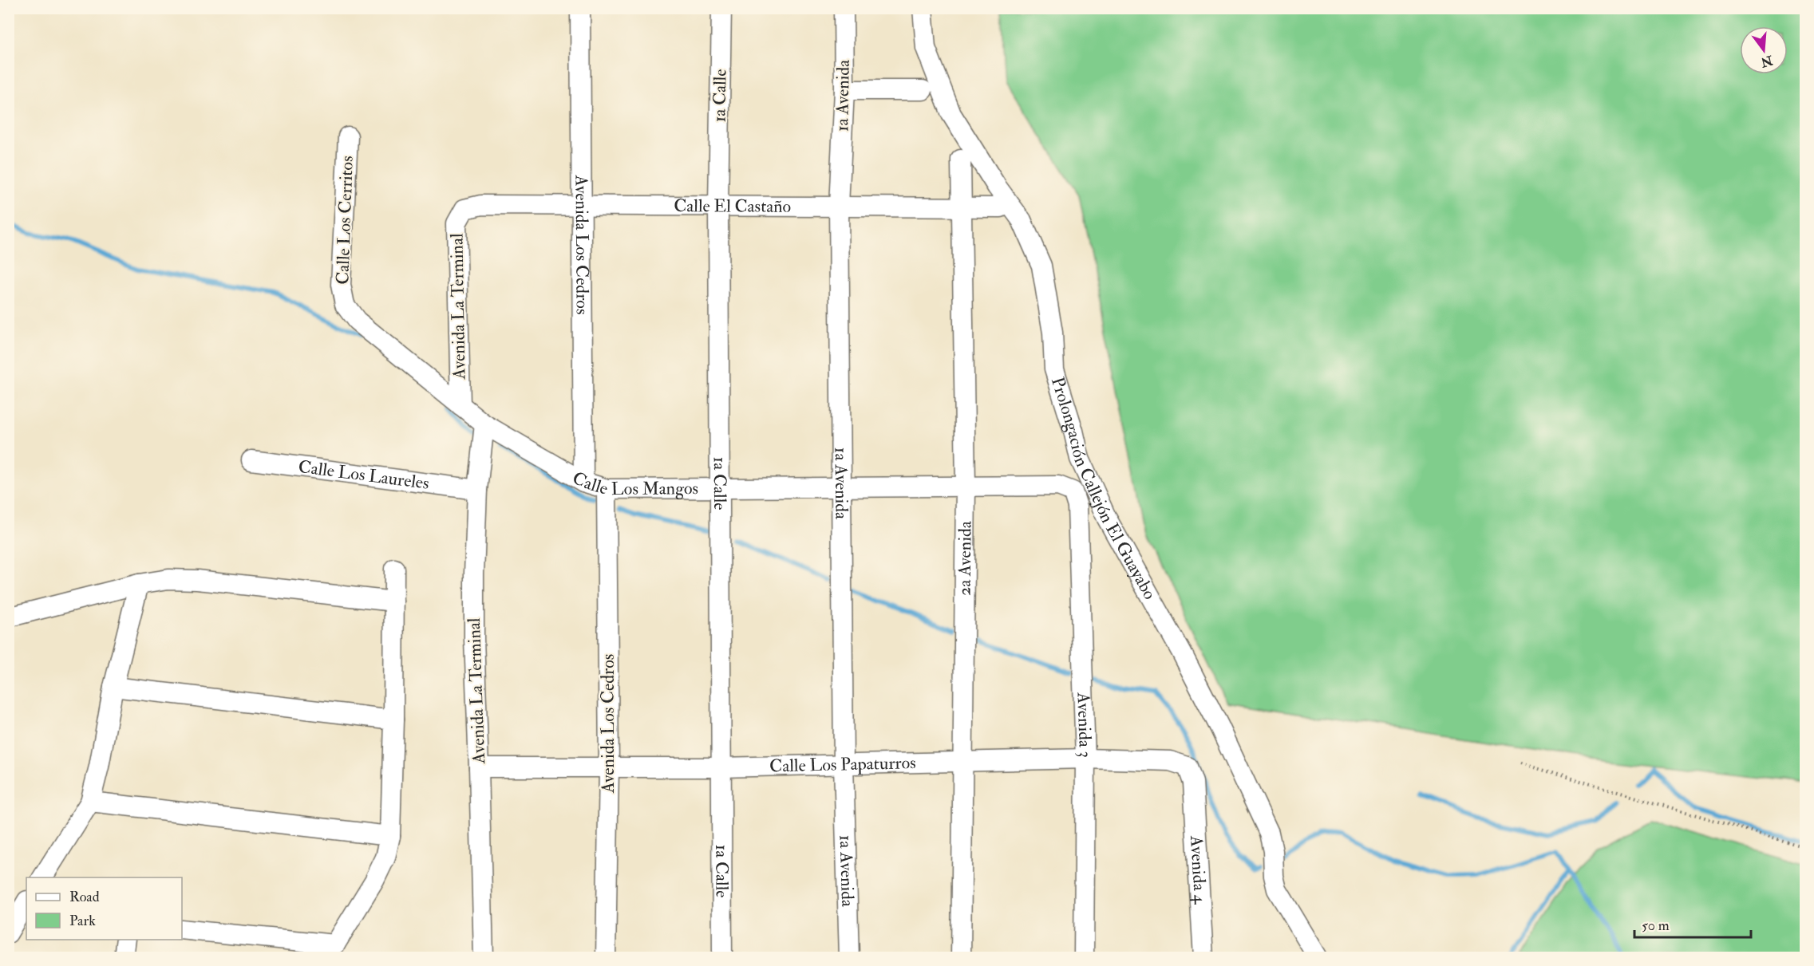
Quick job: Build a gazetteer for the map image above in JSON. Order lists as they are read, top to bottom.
{
  "streets": {
    "street": [
      "1a Calle",
      "1a Avenida",
      "Calle El Castaño",
      "Calle Los Cerritos",
      "Avenida Los Cedros",
      "Avenida La Terminal",
      "Calle Los Laureles",
      "Calle Los Mangos",
      "Prolongación Callejón El Guayabo",
      "2a Avenida",
      "Avenida 3",
      "Calle Los Papaturros",
      "Avenida 4"
    ]
  },
  "crossings": [
    ["1a Calle", "Calle El Castaño"],
    ["1a Calle", "Calle Los Mangos"],
    ["1a Calle", "Calle Los Papaturros"],
    ["1a Avenida", "Calle El Castaño"],
    ["1a Avenida", "Calle Los Mangos"],
    ["1a Avenida", "Calle Los Papaturros"],
    ["Calle El Castaño", "Avenida Los Cedros"],
    ["Calle El Castaño", "Avenida La Terminal"],
    ["Calle El Castaño", "2a Avenida"],
    ["Calle Los Cerritos", "Calle Los Mangos"],
    ["Avenida Los Cedros", "Calle Los Mangos"],
    ["Avenida Los Cedros", "Calle Los Papaturros"],
    ["Avenida La Terminal", "Calle Los Laureles"],
    ["Avenida La Terminal", "Calle Los Mangos"],
    ["Avenida La Terminal", "Calle Los Papaturros"],
    ["Calle Los Mangos", "2a Avenida"],
    ["Calle Los Mangos", "Avenida 3"],
    ["2a Avenida", "Calle Los Papaturros"],
    ["Avenida 3", "Calle Los Papaturros"],
    ["Calle Los Papaturros", "Avenida 4"]
  ],
  "legend": ["Road", "Park"],
  "scale_bar": "50 m",
  "north": "bottom"
}
